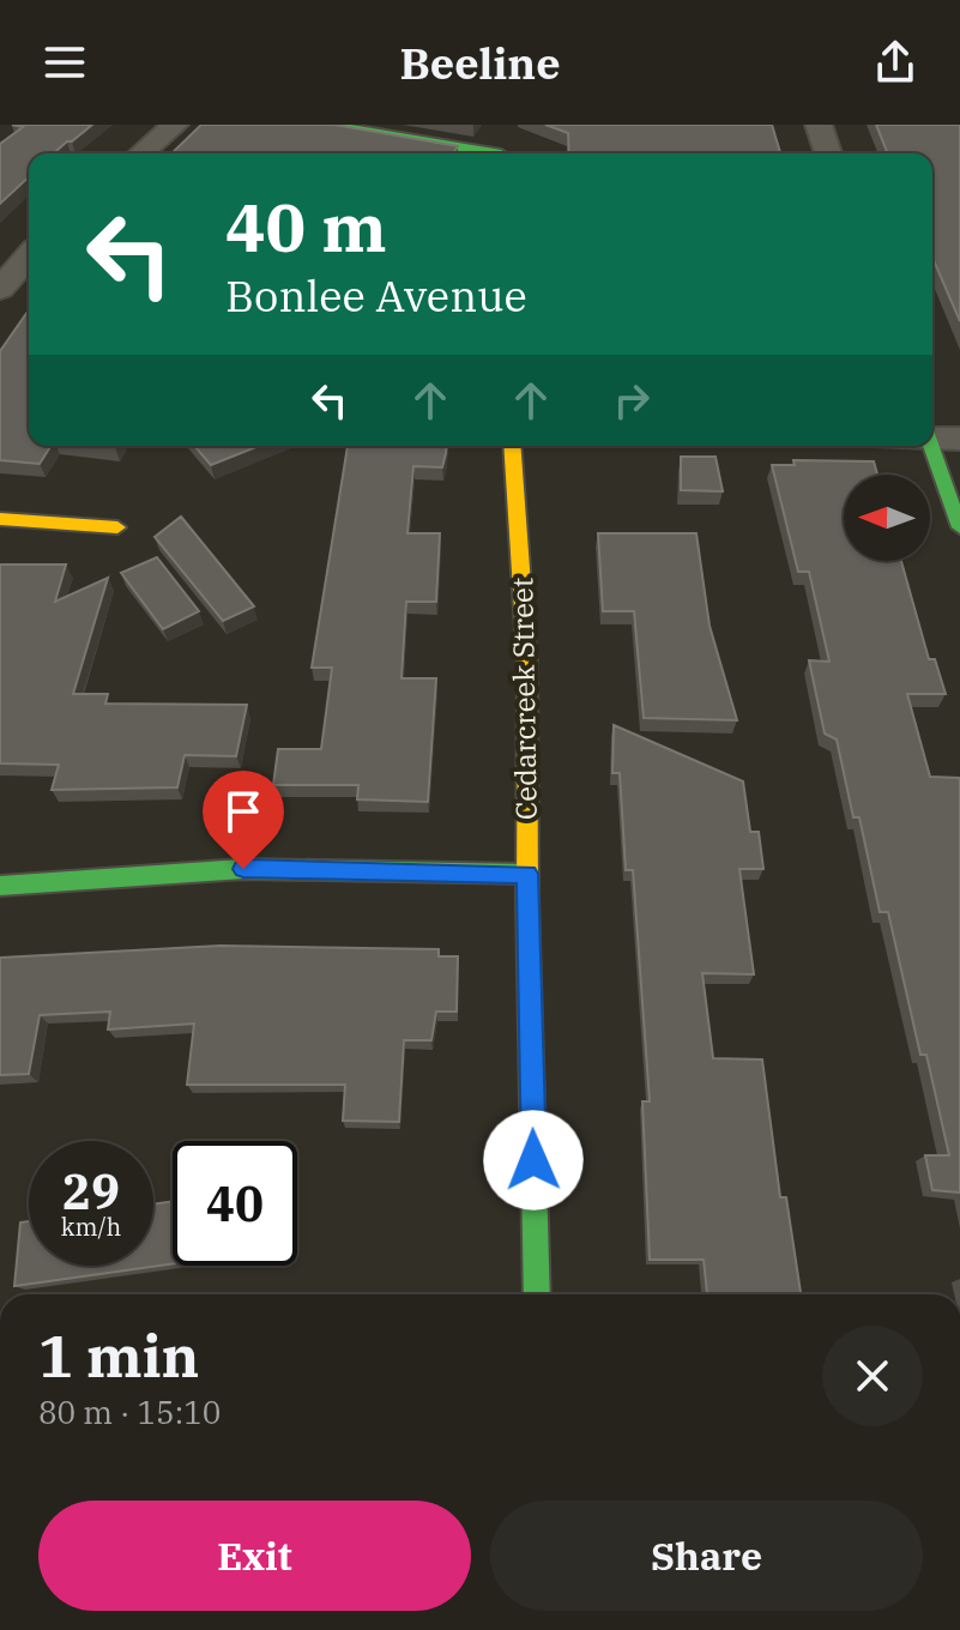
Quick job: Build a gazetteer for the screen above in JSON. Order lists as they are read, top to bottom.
{
  "streets": {
    "street": ["Cedarcreek Street"]
  },
  "north": "left",
  "page": {
    "header": "Beeline",
    "turn": ["40 m", "Bonlee Avenue"],
    "speed": "29 km/h",
    "limit": "40",
    "heading": ["1 min", "80 m · 15:10"],
    "buttons": ["Exit", "Share"]
  }
}
